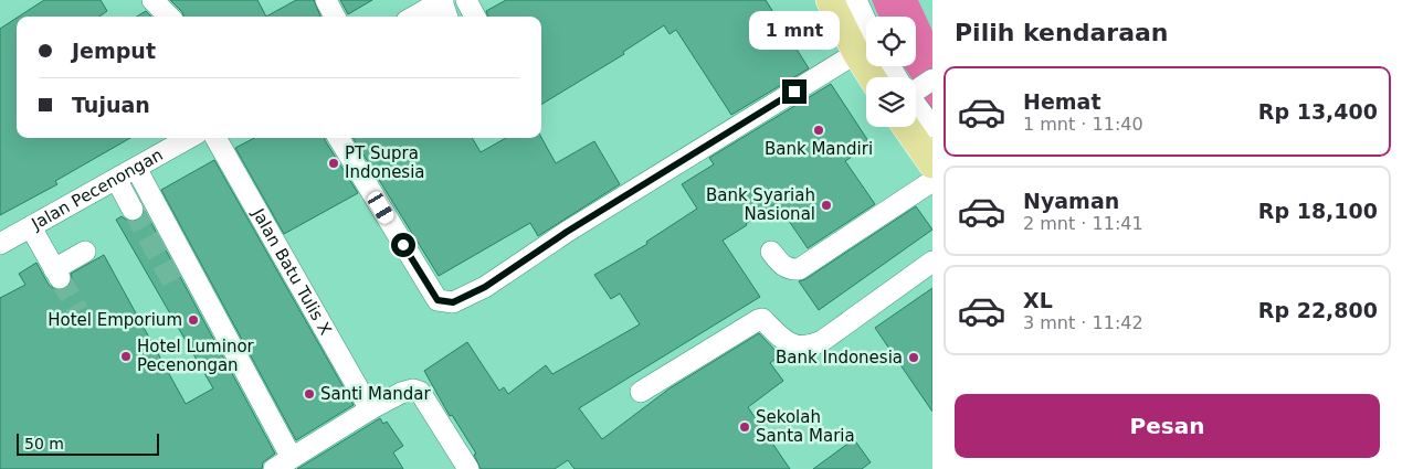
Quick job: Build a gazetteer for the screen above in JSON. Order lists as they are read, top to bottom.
{
  "streets": {
    "street": ["Jalan Pecenongan", "Jalan Batu Tulis X"]
  },
  "places": [
    "Bank Mandiri",
    "PT Supra Indonesia",
    "Bank Syariah Nasional",
    "Hotel Emporium",
    "Hotel Luminor Pecenongan",
    "Bank Indonesia",
    "Santi Mandar",
    "Sekolah Santa Maria"
  ],
  "scale_bar": "50 m",
  "page": {
    "heading": "Pilih kendaraan",
    "bubble": "1 mnt",
    "banner": ["Jemput", "Tujuan"],
    "list": [
      {
        "name": "Hemat",
        "note": "1 mnt · 11:40",
        "value": "Rp 13,400"
      },
      {
        "name": "Nyaman",
        "note": "2 mnt · 11:41",
        "value": "Rp 18,100"
      },
      {
        "name": "XL",
        "note": "3 mnt · 11:42",
        "value": "Rp 22,800"
      }
    ],
    "buttons": "Pesan",
    "scale": "50 m"
  }
}
